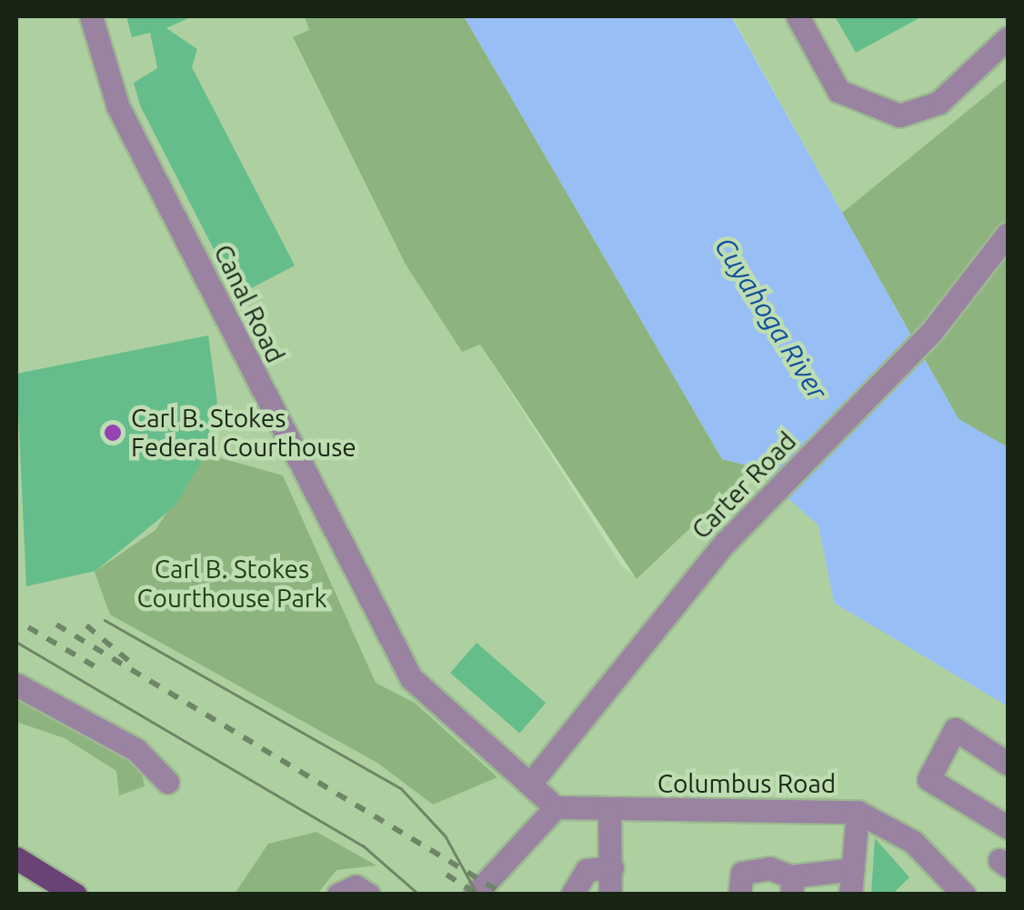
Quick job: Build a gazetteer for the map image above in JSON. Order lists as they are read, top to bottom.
{
  "streets": {
    "street": ["Canal Road", "Carter Road", "Columbus Road"]
  },
  "crossings": [
    ["Canal Road", "Carter Road"],
    ["Canal Road", "Columbus Road"]
  ],
  "water": ["Cuyahoga River"],
  "parks": ["Carl B. Stokes Courthouse Park"],
  "places": ["Carl B. Stokes Federal Courthouse"]
}
